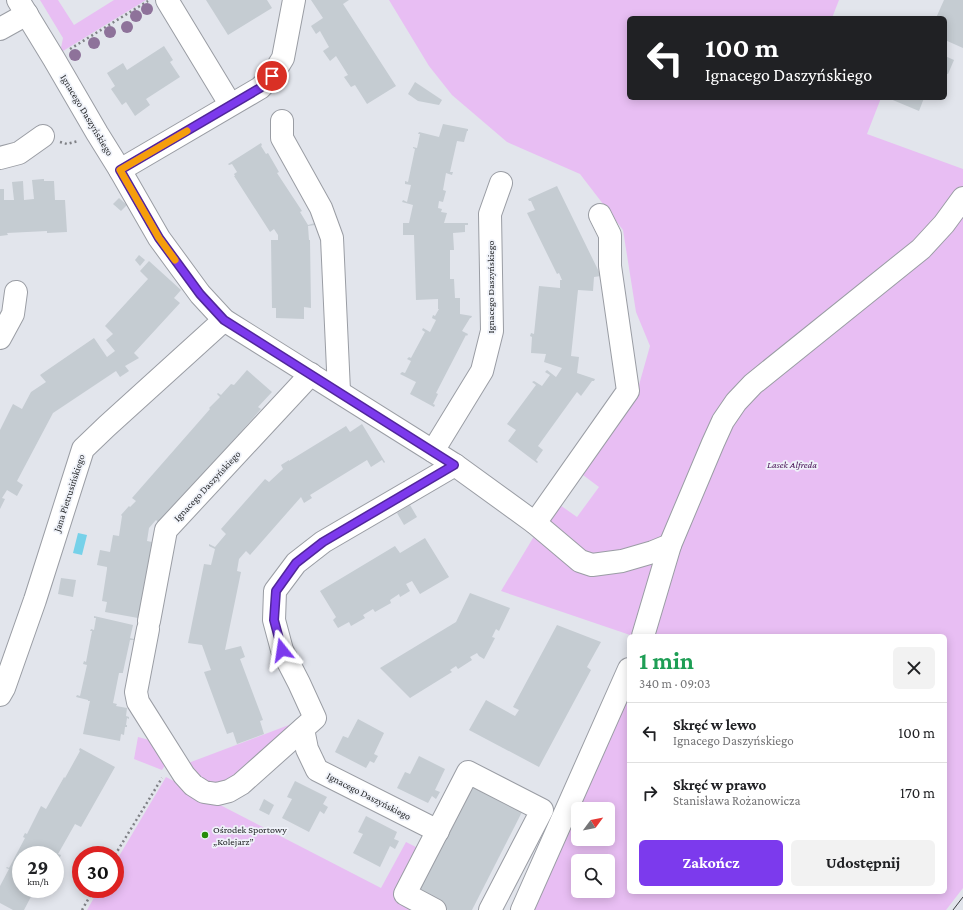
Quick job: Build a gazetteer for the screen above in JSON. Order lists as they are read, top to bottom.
{
  "streets": {
    "street": ["Ignacego Daszyńskiego", "Jana Pietrusińskiego"]
  },
  "crossings": [
    ["Ignacego Daszyńskiego", "Jana Pietrusińskiego"]
  ],
  "parks": ["Lasek Alfreda"],
  "places": ["Ośrodek Sportowy „Kolejarz”"],
  "north": "top right",
  "page": {
    "turn": ["100 m", "Ignacego Daszyńskiego"],
    "heading": ["1 min", "340 m · 09:03"],
    "list": [
      {
        "name": "Skręć w lewo",
        "note": "Ignacego Daszyńskiego",
        "value": "100 m"
      },
      {
        "name": "Skręć w prawo",
        "note": "Stanisława Rożanowicza",
        "value": "170 m"
      }
    ],
    "buttons": ["Zakończ", "Udostępnij"],
    "speed": "29 km/h",
    "limit": "30"
  }
}
